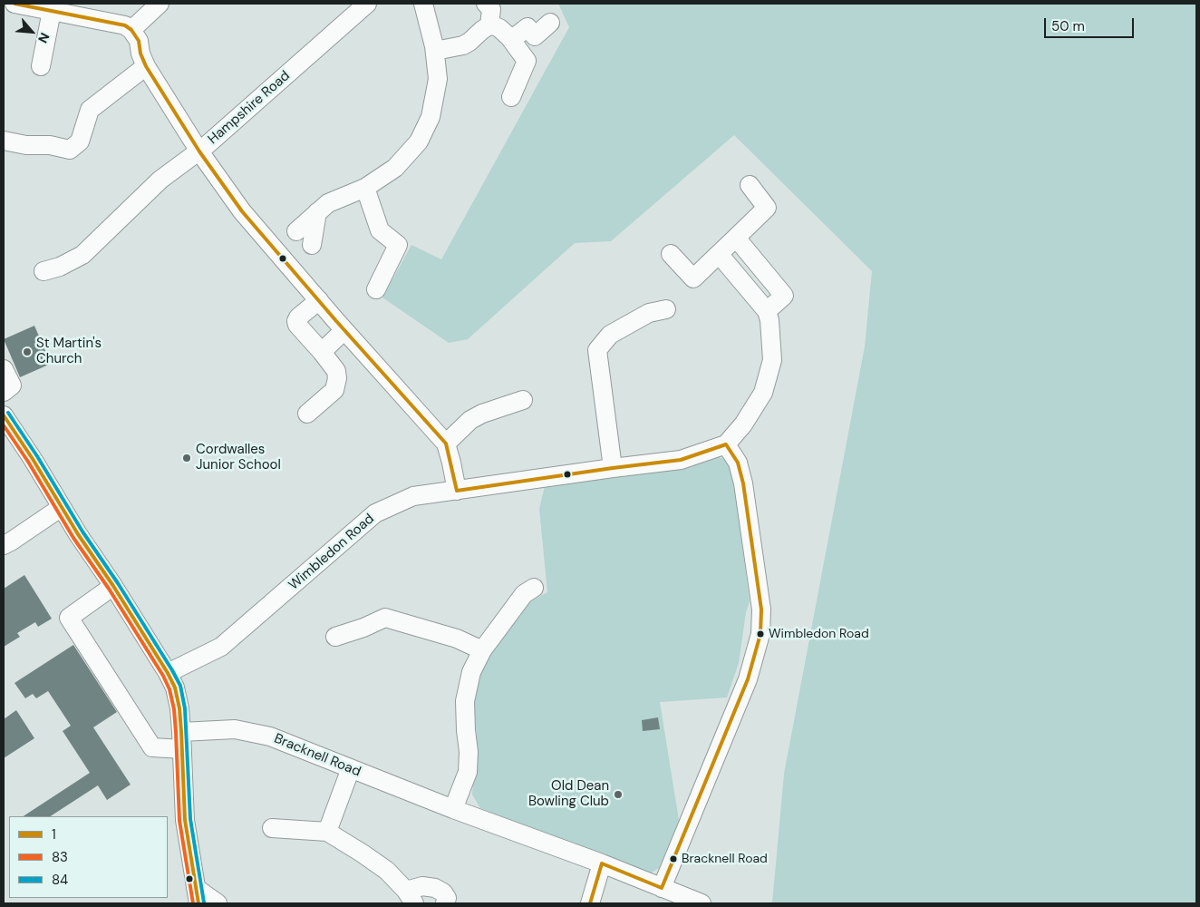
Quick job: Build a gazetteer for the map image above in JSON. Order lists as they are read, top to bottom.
{
  "streets": {
    "street": ["Hampshire Road", "Wimbledon Road", "Bracknell Road"]
  },
  "places": [
    "St Martin's Church",
    "Cordwalles Junior School",
    "Wimbledon Road",
    "Old Dean Bowling Club",
    "Bracknell Road"
  ],
  "lines": ["transit line 1", "transit line 84", "transit line 83"],
  "legend": ["1", "83", "84"],
  "scale_bar": "50 m",
  "north": "bottom right"
}
